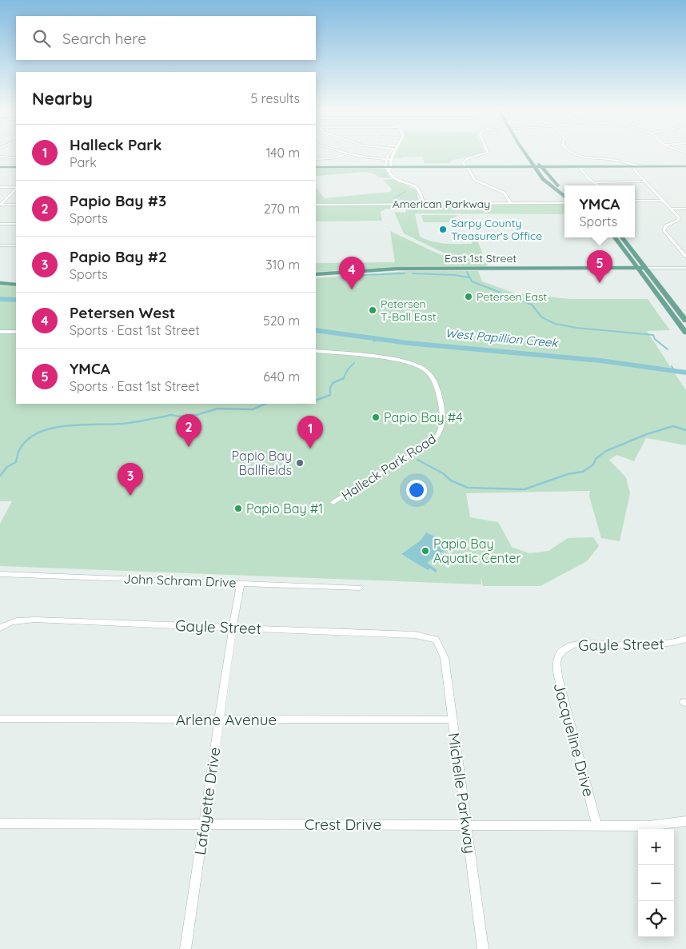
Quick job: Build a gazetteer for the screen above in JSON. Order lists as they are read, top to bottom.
{
  "streets": {
    "main road": ["East 1st Street"],
    "street": [
      "American Parkway",
      "Halleck Park Road",
      "John Schram Drive",
      "Gayle Street",
      "Arlene Avenue",
      "Jacqueline Drive",
      "Michelle Parkway",
      "Lafayette Drive",
      "Crest Drive"
    ]
  },
  "crossings": [
    ["John Schram Drive", "Lafayette Drive"],
    ["Gayle Street", "Jacqueline Drive"],
    ["Gayle Street", "Michelle Parkway"],
    ["Gayle Street", "Lafayette Drive"],
    ["Arlene Avenue", "Michelle Parkway"],
    ["Arlene Avenue", "Lafayette Drive"],
    ["Jacqueline Drive", "Crest Drive"],
    ["Michelle Parkway", "Crest Drive"],
    ["Lafayette Drive", "Crest Drive"]
  ],
  "water": ["West Papillion Creek"],
  "places": [
    "Sarpy County Treasurer's Office",
    "Petersen East",
    "Petersen T-Ball East",
    "Papio Bay #4",
    "Papio Bay Ballfields",
    "Papio Bay #1",
    "Papio Bay Aquatic Center"
  ],
  "page": {
    "search": "Search here",
    "heading": ["Nearby", "5 results"],
    "list": [
      {
        "mark": "1",
        "name": "Halleck Park",
        "note": "Park",
        "value": "140 m"
      },
      {
        "mark": "2",
        "name": "Papio Bay #3",
        "note": "Sports",
        "value": "270 m"
      },
      {
        "mark": "3",
        "name": "Papio Bay #2",
        "note": "Sports",
        "value": "310 m"
      },
      {
        "mark": "4",
        "name": "Petersen West",
        "note": "Sports · East 1st Street",
        "value": "520 m"
      },
      {
        "mark": "5",
        "name": "YMCA",
        "note": "Sports · East 1st Street",
        "value": "640 m"
      }
    ],
    "popup": ["YMCA", "Sports"],
    "pins": [
      "5",
      "4",
      "2",
      "1",
      "3"
    ],
    "map_buttons": ["+", "−"]
  }
}
